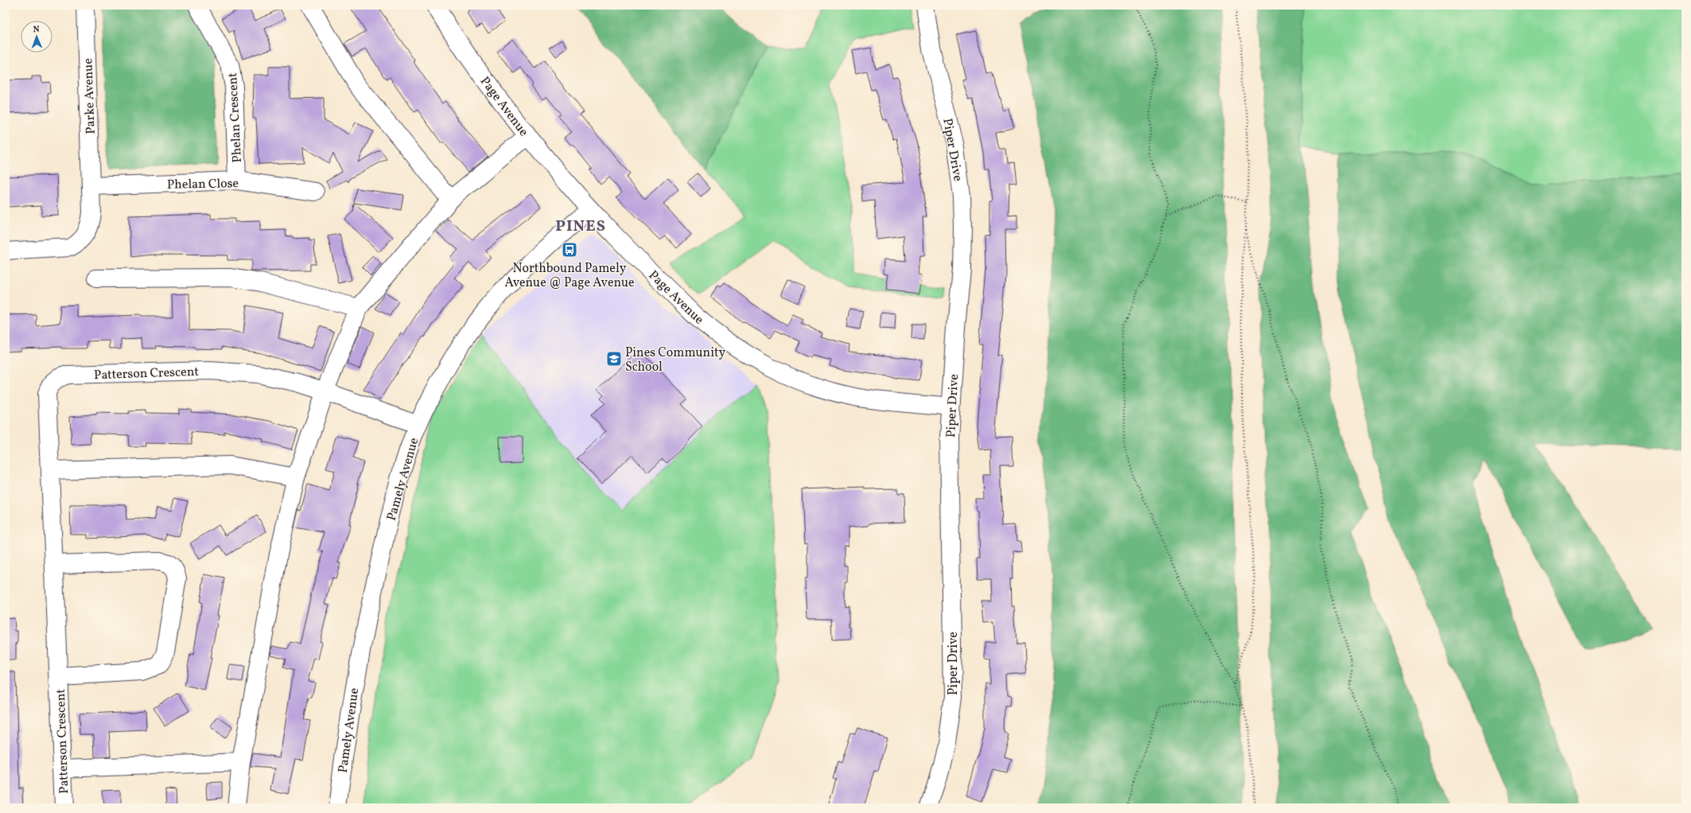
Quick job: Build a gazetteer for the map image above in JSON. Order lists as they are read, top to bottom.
{
  "streets": {
    "street": [
      "Parke Avenue",
      "Page Avenue",
      "Phelan Crescent",
      "Piper Drive",
      "Phelan Close",
      "Patterson Crescent",
      "Pamely Avenue"
    ]
  },
  "crossings": [
    ["Parke Avenue", "Phelan Close"],
    ["Page Avenue", "Piper Drive"],
    ["Page Avenue", "Pamely Avenue"],
    ["Phelan Crescent", "Phelan Close"],
    ["Patterson Crescent", "Pamely Avenue"]
  ],
  "districts": ["PINES"],
  "places": {
    "bus stop": ["Northbound Pamely Avenue @ Page Avenue"],
    "school or university": ["Pines Community School"]
  },
  "north": "top"
}
